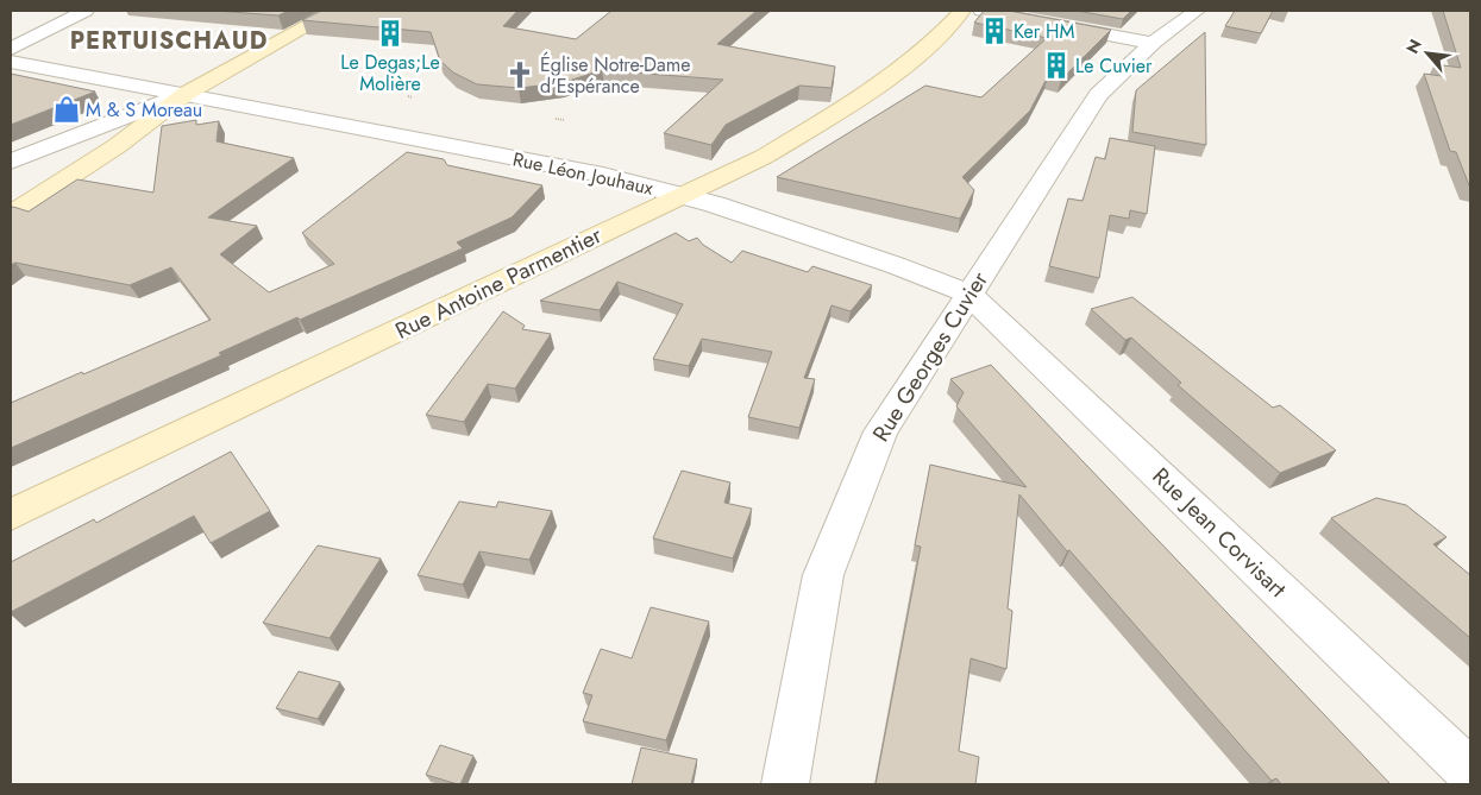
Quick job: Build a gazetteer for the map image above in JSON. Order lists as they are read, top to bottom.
{
  "streets": {
    "main road": ["Rue Antoine Parmentier"],
    "street": ["Rue Léon Jouhaux", "Rue Georges Cuvier", "Rue Jean Corvisart"]
  },
  "crossings": [
    ["Rue Léon Jouhaux", "Rue Antoine Parmentier"],
    ["Rue Léon Jouhaux", "Rue Georges Cuvier"],
    ["Rue Léon Jouhaux", "Rue Jean Corvisart"],
    ["Rue Georges Cuvier", "Rue Jean Corvisart"]
  ],
  "districts": ["PERTUISCHAUD"],
  "places": {
    "building": ["Ker HM", "Le Degas;Le Molière", "Le Cuvier"],
    "church": ["Église Notre-Dame d'Espérance"],
    "shop": ["M & S Moreau"]
  },
  "north": "top left"
}
